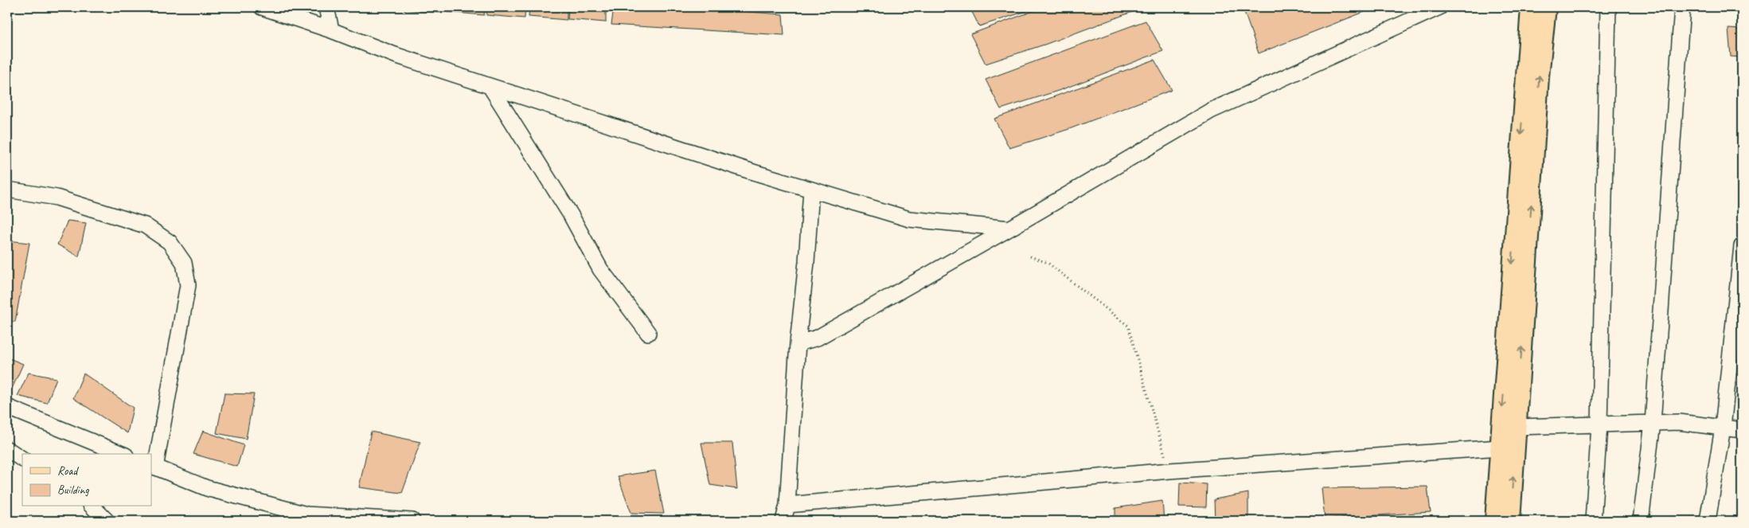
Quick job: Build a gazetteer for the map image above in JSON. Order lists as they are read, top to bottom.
{
  "legend": ["Road", "Building"]
}
